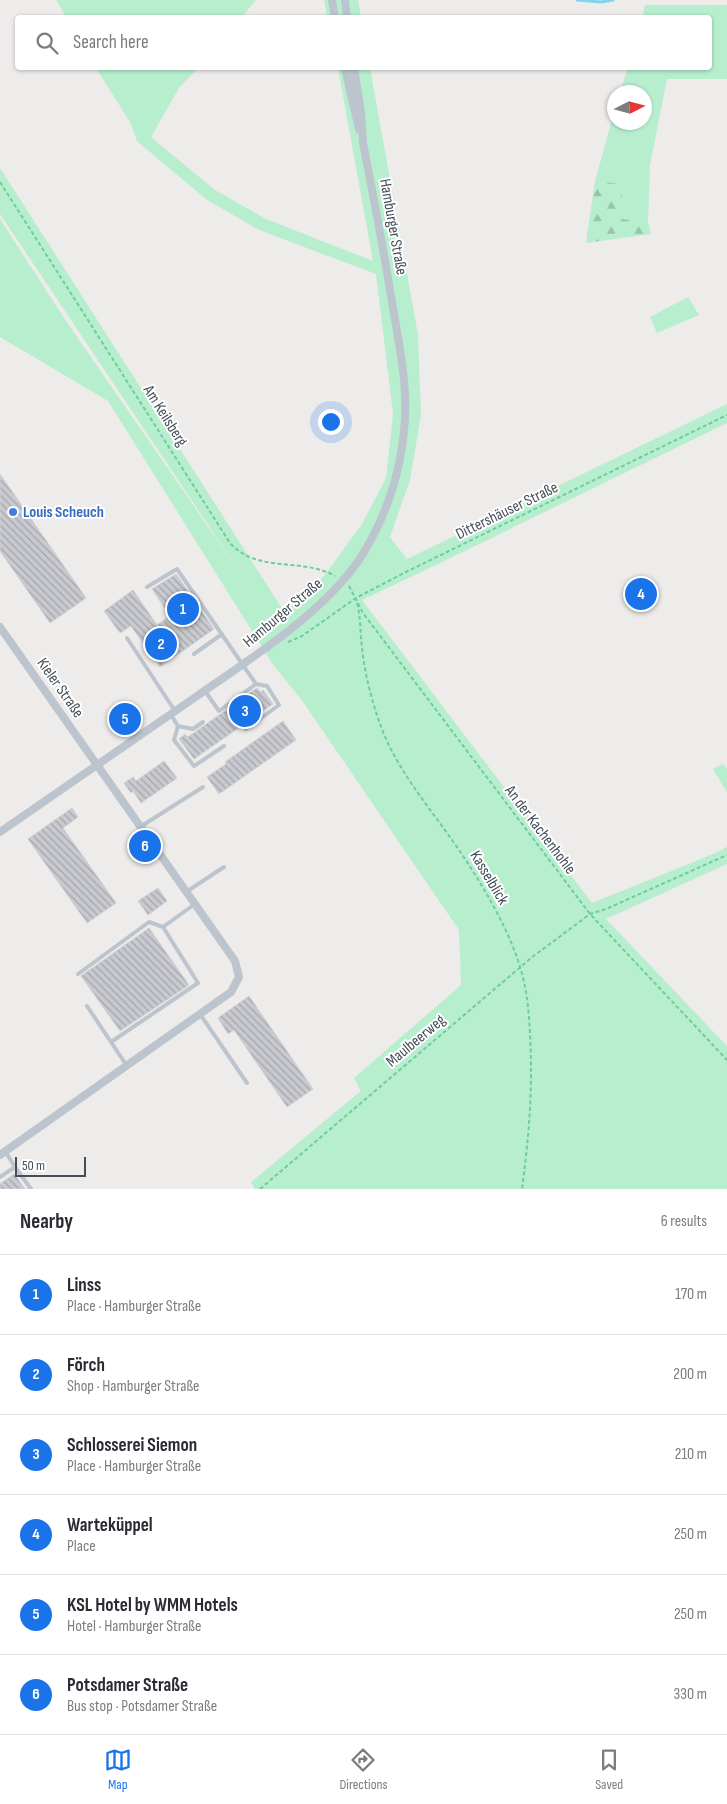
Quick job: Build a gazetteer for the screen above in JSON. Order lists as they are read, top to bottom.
{
  "streets": {
    "street": ["Hamburger Straße", "Kieler Straße"],
    "path": [
      "Am Keilsberg",
      "Dittershäuser Straße",
      "An der Kachenhohle",
      "Kasselblick",
      "Maulbeerweg"
    ]
  },
  "crossings": [
    ["Hamburger Straße", "Am Keilsberg"],
    ["Hamburger Straße", "Kieler Straße"],
    ["Dittershäuser Straße", "An der Kachenhohle"],
    ["Dittershäuser Straße", "Kasselblick"],
    ["An der Kachenhohle", "Kasselblick"],
    ["An der Kachenhohle", "Maulbeerweg"],
    ["Kasselblick", "Maulbeerweg"]
  ],
  "places": ["Louis Scheuch"],
  "scale_bar": "50 m",
  "north": "right",
  "page": {
    "search": "Search here",
    "pins": [
      "4",
      "1",
      "2",
      "3",
      "5",
      "6"
    ],
    "scale": "50 m",
    "heading": ["Nearby", "6 results"],
    "list": [
      {
        "mark": "1",
        "name": "Linss",
        "note": "Place · Hamburger Straße",
        "value": "170 m"
      },
      {
        "mark": "2",
        "name": "Förch",
        "note": "Shop · Hamburger Straße",
        "value": "200 m"
      },
      {
        "mark": "3",
        "name": "Schlosserei Siemon",
        "note": "Place · Hamburger Straße",
        "value": "210 m"
      },
      {
        "mark": "4",
        "name": "Warteküppel",
        "note": "Place",
        "value": "250 m"
      },
      {
        "mark": "5",
        "name": "KSL Hotel by WMM Hotels",
        "note": "Hotel · Hamburger Straße",
        "value": "250 m"
      },
      {
        "mark": "6",
        "name": "Potsdamer Straße",
        "note": "Bus stop · Potsdamer Straße",
        "value": "330 m"
      }
    ],
    "nav": ["Map", "Directions", "Saved"]
  }
}
